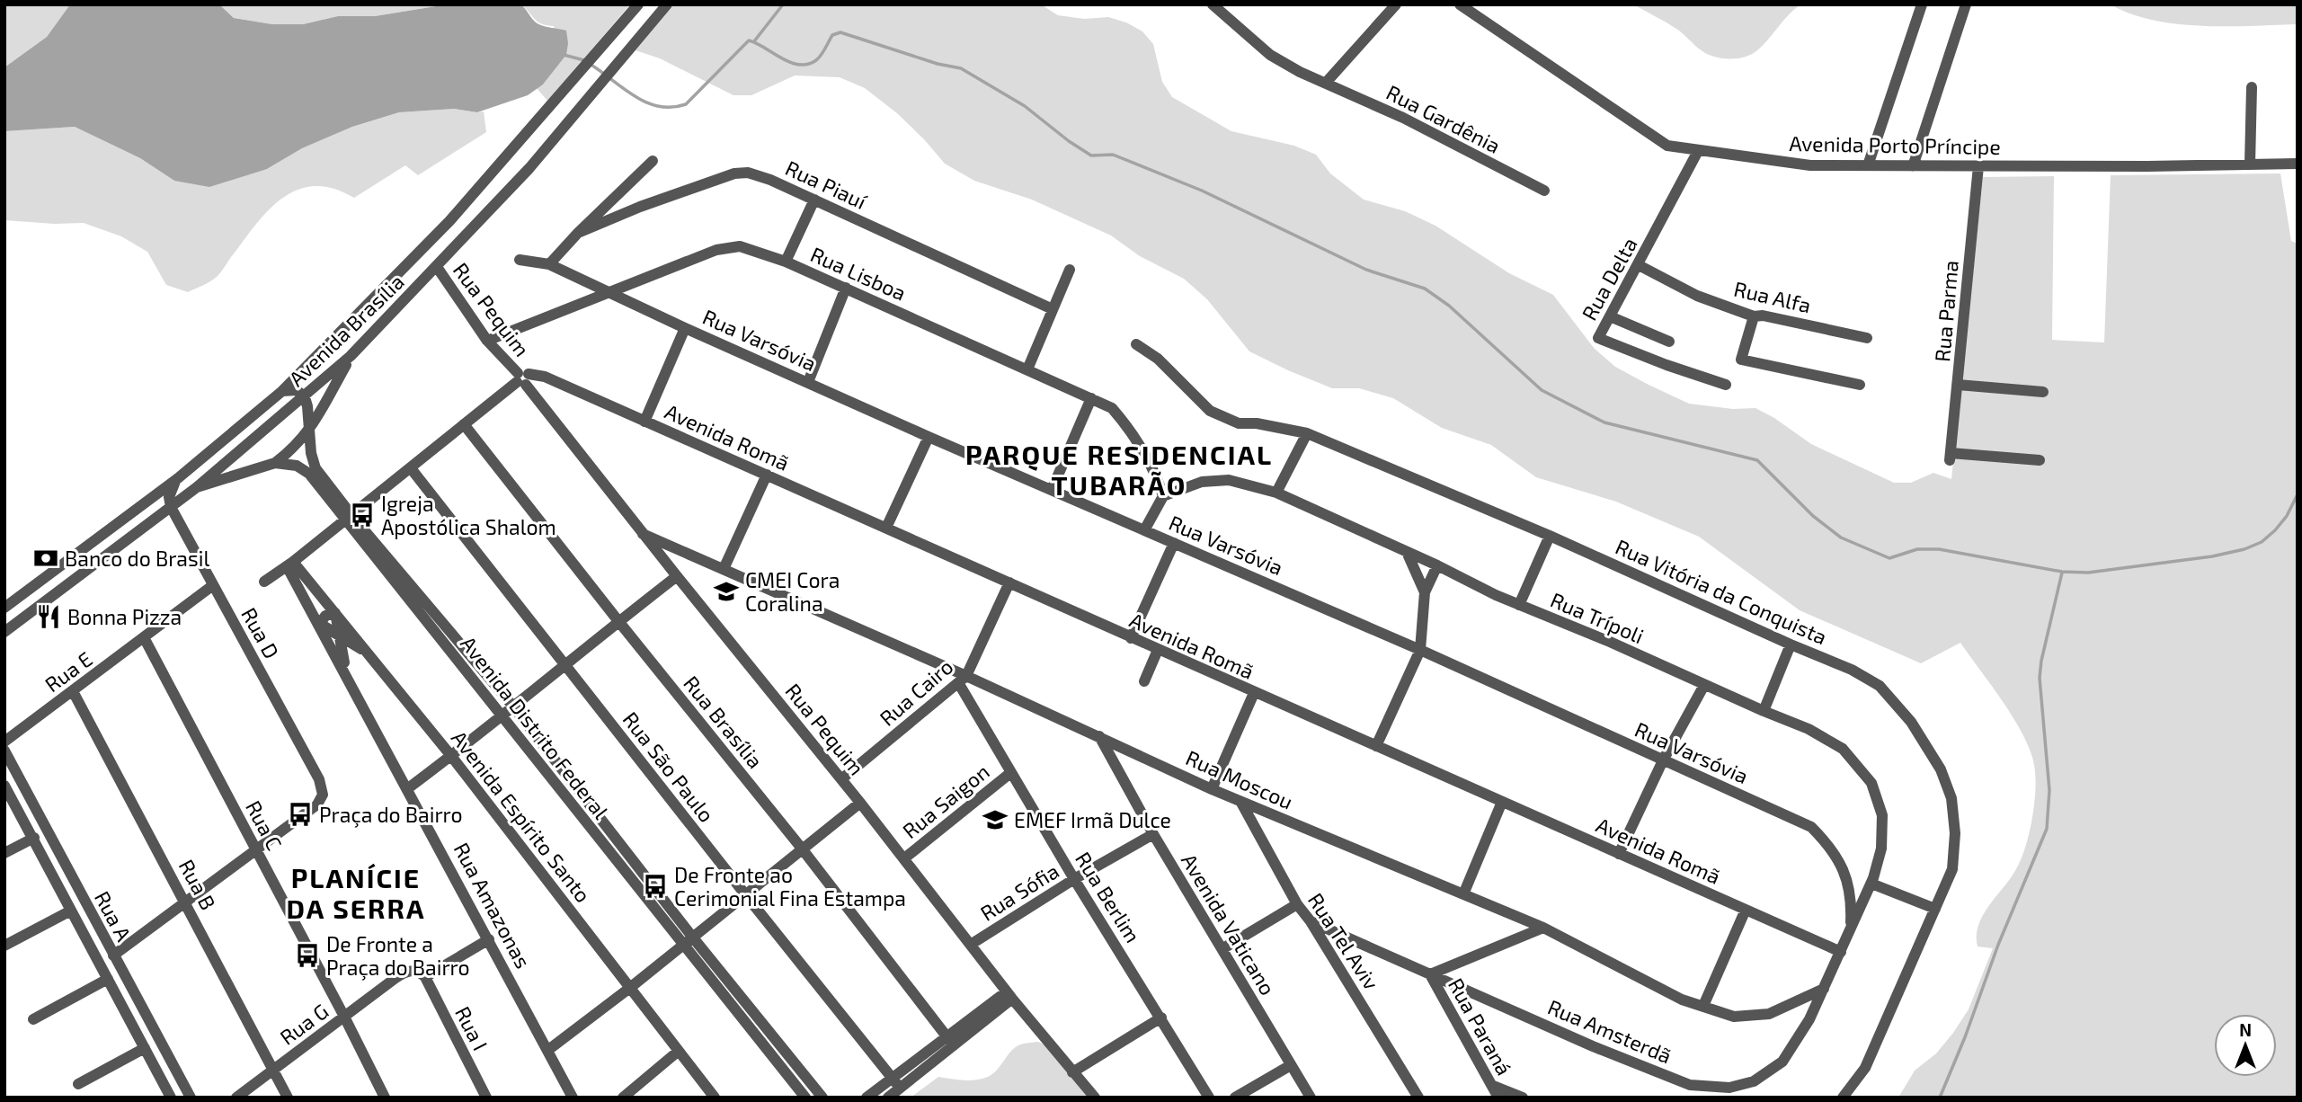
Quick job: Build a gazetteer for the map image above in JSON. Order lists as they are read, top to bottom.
{
  "streets": {
    "street": [
      "Rua Gardênia",
      "Avenida Porto Príncipe",
      "Rua Piauí",
      "Rua Lisboa",
      "Rua Delta",
      "Rua Alfa",
      "Rua Pequim",
      "Rua Parma",
      "Avenida Brasília",
      "Rua Varsóvia",
      "Avenida Romã",
      "Rua Vitória da Conquista",
      "Rua Trípoli",
      "Rua D",
      "Rua E",
      "Rua Cairo",
      "Rua Brasília",
      "Avenida Distrito Federal",
      "Rua São Paulo",
      "Rua Moscou",
      "Rua Saigon",
      "Avenida Espírito Santo",
      "Rua C",
      "Rua B",
      "Rua Sófia",
      "Rua Berlim",
      "Rua Amazonas",
      "Rua A",
      "Avenida Vaticano",
      "Rua Tel Aviv",
      "Rua G",
      "Rua Paraná",
      "Rua I",
      "Rua Amsterdã"
    ]
  },
  "crossings": [
    ["Avenida Porto Príncipe", "Rua Delta"],
    ["Avenida Porto Príncipe", "Rua Parma"],
    ["Rua Lisboa", "Rua Pequim"],
    ["Rua Lisboa", "Rua Varsóvia"],
    ["Rua Lisboa", "Rua Trípoli"],
    ["Rua Delta", "Rua Alfa"],
    ["Rua Pequim", "Avenida Brasília"],
    ["Rua Pequim", "Avenida Romã"],
    ["Rua Pequim", "Rua Cairo"],
    ["Rua Pequim", "Rua Moscou"],
    ["Rua Pequim", "Rua Saigon"],
    ["Rua Pequim", "Rua Sófia"],
    ["Avenida Brasília", "Rua D"],
    ["Avenida Brasília", "Avenida Distrito Federal"],
    ["Rua Varsóvia", "Rua Trípoli"],
    ["Avenida Romã", "Rua Trípoli"],
    ["Avenida Romã", "Rua Cairo"],
    ["Avenida Romã", "Rua Amsterdã"],
    ["Rua Trípoli", "Rua Amsterdã"],
    ["Rua D", "Rua E"],
    ["Rua D", "Rua C"],
    ["Rua E", "Rua C"],
    ["Rua E", "Rua B"],
    ["Rua Cairo", "Rua Moscou"],
    ["Rua Cairo", "Rua Berlim"],
    ["Rua Moscou", "Rua Berlim"],
    ["Rua Moscou", "Avenida Vaticano"],
    ["Rua Moscou", "Rua Tel Aviv"],
    ["Rua Moscou", "Rua Amsterdã"],
    ["Rua Saigon", "Rua Berlim"],
    ["Avenida Espírito Santo", "Rua Amazonas"],
    ["Rua C", "Rua G"],
    ["Rua B", "Rua G"],
    ["Rua Sófia", "Rua Berlim"],
    ["Rua Sófia", "Avenida Vaticano"],
    ["Rua Tel Aviv", "Rua Amsterdã"],
    ["Rua G", "Rua I"],
    ["Rua Paraná", "Rua Amsterdã"]
  ],
  "districts": ["PARQUE RESIDENCIAL TUBARÃO", "PLANÍCIE DA SERRA"],
  "places": {
    "bus stop": [
      "Igreja Apostólica Shalom",
      "Praça do Bairro",
      "De Fronte ao Cerimonial Fina Estampa",
      "De Fronte a Praça do Bairro"
    ],
    "bank": ["Banco do Brasil"],
    "school or university": ["CMEI Cora Coralina", "EMEF Irmã Dulce"],
    "restaurant": ["Bonna Pizza"]
  },
  "north": "top"
}
